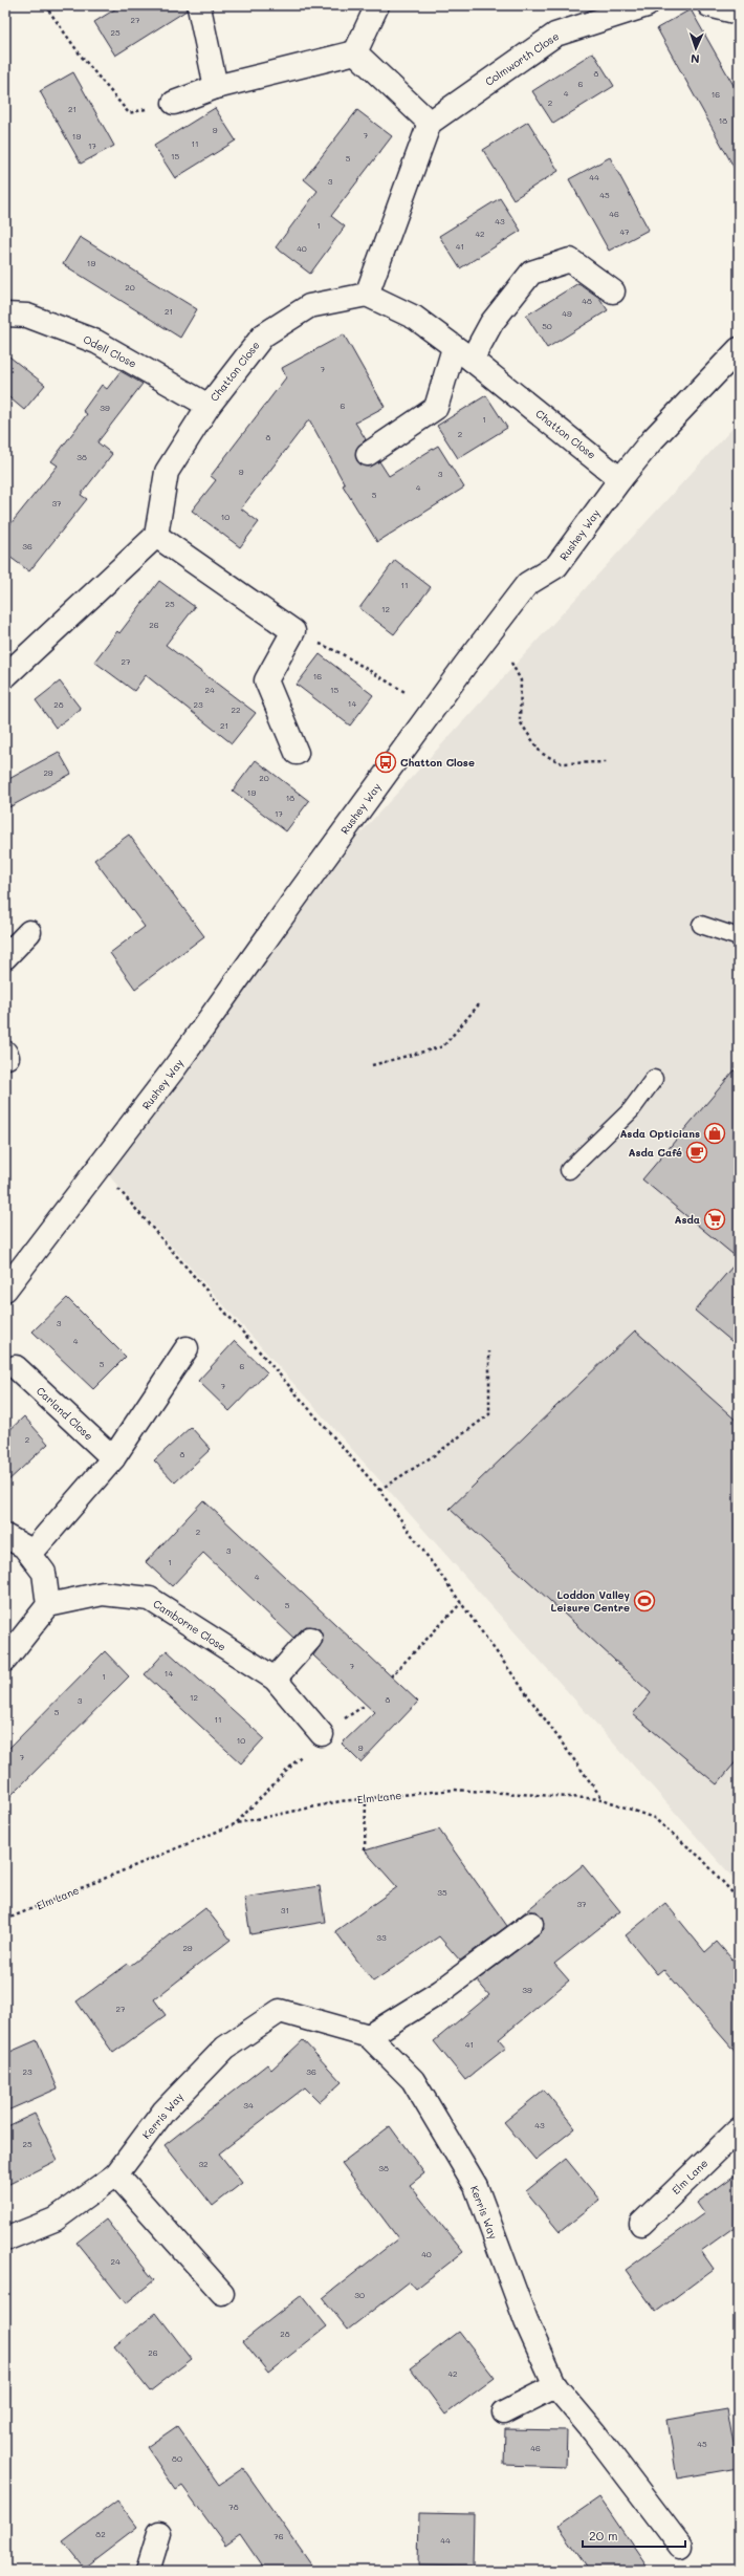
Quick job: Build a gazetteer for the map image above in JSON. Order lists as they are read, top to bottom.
{
  "streets": {
    "street": [
      "Colmworth Close",
      "Odell Close",
      "Chatton Close",
      "Rushey Way",
      "Carland Close",
      "Camborne Close",
      "Elm Lane",
      "Kerris Way"
    ]
  },
  "crossings": [
    ["Odell Close", "Chatton Close"],
    ["Chatton Close", "Rushey Way"]
  ],
  "places": {
    "bus stop": ["Chatton Close"],
    "shop": ["Asda Opticians"],
    "cafe": ["Asda Café"],
    "supermarket": ["Asda"],
    "sports": ["Loddon Valley Leisure Centre"]
  },
  "house_numbers": [
    "27",
    "25",
    "8",
    "6",
    "4",
    "16",
    "2",
    "21",
    "18",
    "9",
    "7",
    "19",
    "11",
    "17",
    "15",
    "5",
    "44",
    "3",
    "45",
    "46",
    "43",
    "1",
    "47",
    "42",
    "41",
    "40",
    "19",
    "20",
    "48",
    "21",
    "49",
    "50",
    "7",
    "6",
    "39",
    "1",
    "2",
    "8",
    "38",
    "9",
    "3",
    "4",
    "5",
    "37",
    "10",
    "36",
    "11",
    "25",
    "12",
    "26",
    "27",
    "16",
    "24",
    "15",
    "14",
    "28",
    "23",
    "22",
    "21",
    "29",
    "20",
    "19",
    "18",
    "17",
    "3",
    "4",
    "5",
    "6",
    "7",
    "2",
    "8",
    "2",
    "3",
    "1",
    "4",
    "5",
    "7",
    "14",
    "1",
    "12",
    "8",
    "3",
    "5",
    "11",
    "10",
    "9",
    "7",
    "35",
    "37",
    "31",
    "33",
    "29",
    "39",
    "27",
    "41",
    "23",
    "36",
    "34",
    "43",
    "25",
    "32",
    "38",
    "40",
    "24",
    "30",
    "28",
    "26",
    "42",
    "45",
    "46",
    "80",
    "78",
    "82",
    "76",
    "44"
  ],
  "scale_bar": "20 m",
  "north": "bottom"
}
